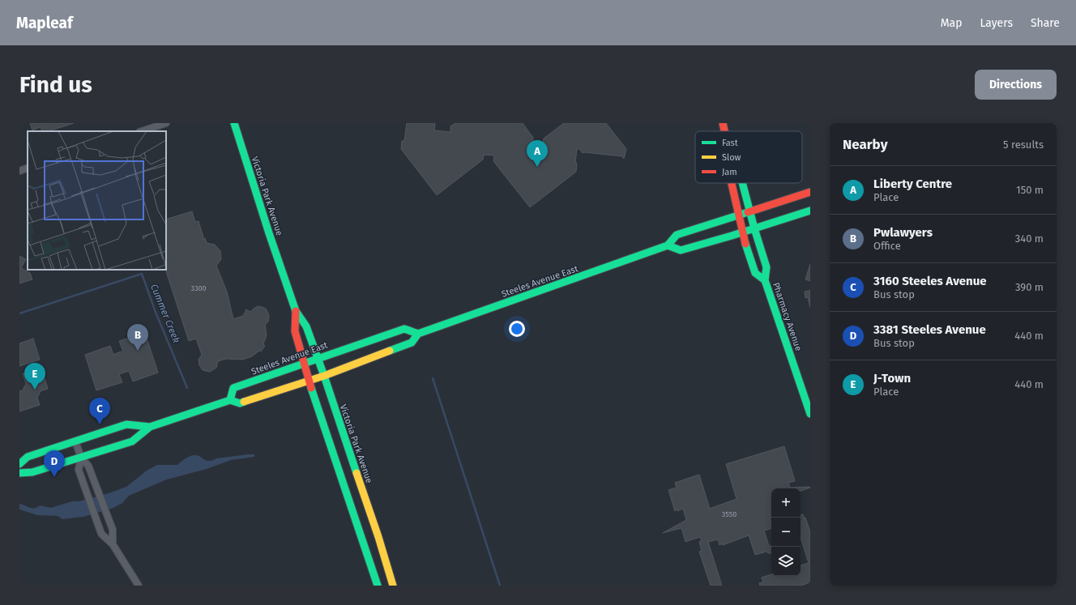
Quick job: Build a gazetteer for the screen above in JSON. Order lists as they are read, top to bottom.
{
  "streets": {
    "main road": ["Victoria Park Avenue", "Steeles Avenue East", "Pharmacy Avenue"]
  },
  "crossings": [
    ["Victoria Park Avenue", "Steeles Avenue East"],
    ["Steeles Avenue East", "Pharmacy Avenue"]
  ],
  "water": ["Cummer Creek"],
  "house_numbers": ["3300", "3550"],
  "legend": ["Fast", "Slow", "Jam"],
  "page": {
    "header": "Mapleaf",
    "nav": ["Map", "Layers", "Share"],
    "buttons": "Directions",
    "title": "Find us",
    "heading": ["Nearby", "5 results"],
    "pins": [
      "A",
      "B",
      "E",
      "C",
      "D"
    ],
    "list": [
      {
        "mark": "A",
        "name": "Liberty Centre",
        "note": "Place",
        "value": "150 m"
      },
      {
        "mark": "B",
        "name": "Pwlawyers",
        "note": "Office",
        "value": "340 m"
      },
      {
        "mark": "C",
        "name": "3160 Steeles Avenue",
        "note": "Bus stop",
        "value": "390 m"
      },
      {
        "mark": "D",
        "name": "3381 Steeles Avenue",
        "note": "Bus stop",
        "value": "440 m"
      },
      {
        "mark": "E",
        "name": "J-Town",
        "note": "Place",
        "value": "440 m"
      }
    ],
    "map_buttons": ["+", "−"]
  }
}
